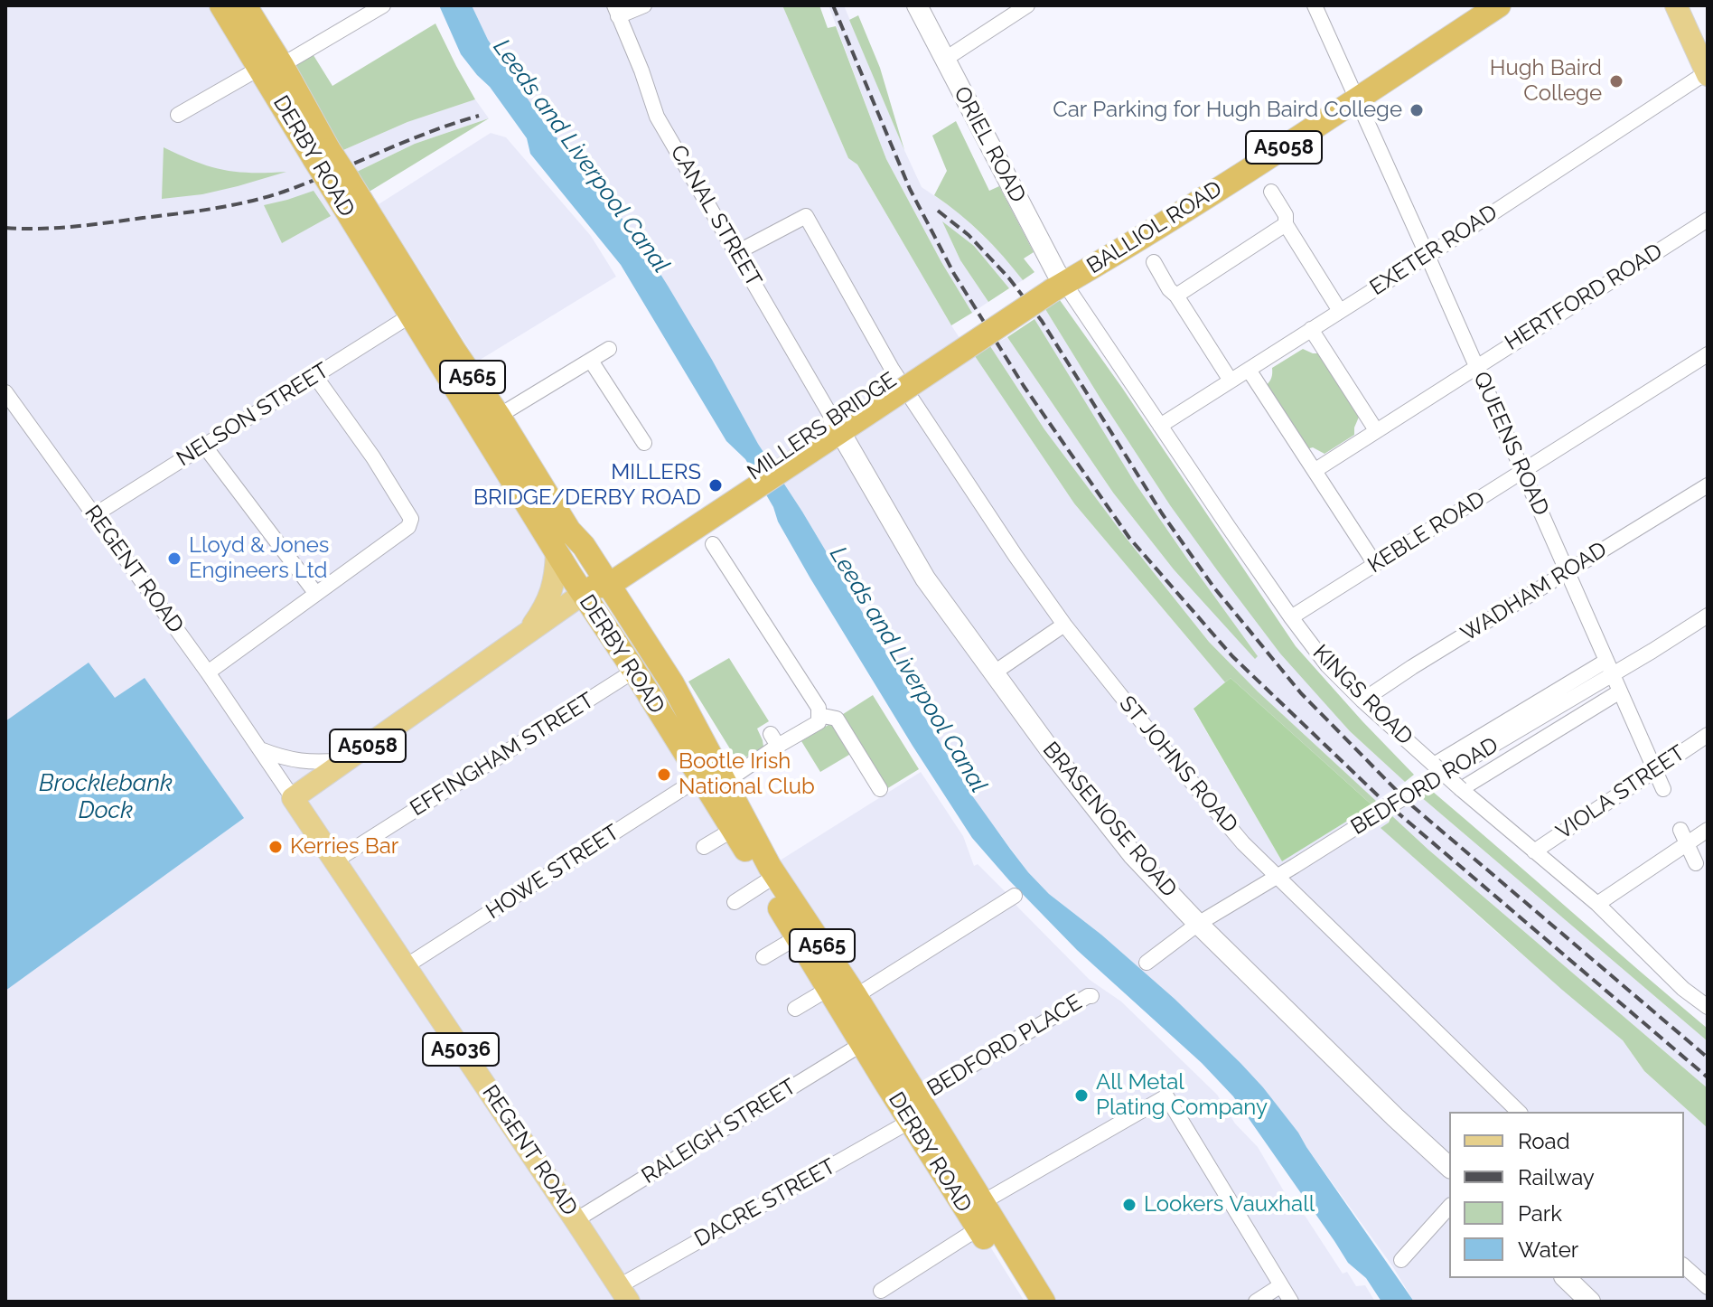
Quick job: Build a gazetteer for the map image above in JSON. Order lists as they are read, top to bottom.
{
  "streets": {
    "highway": [
      "A5058",
      "DERBY ROAD",
      "BALLIOL ROAD",
      "A565",
      "MILLERS BRIDGE"
    ],
    "main road": [
      "ORIEL ROAD",
      "REGENT ROAD",
      "BRASENOSE ROAD",
      "A5036"
    ],
    "street": [
      "CANAL STREET",
      "EXETER ROAD",
      "HERTFORD ROAD",
      "NELSON STREET",
      "QUEENS ROAD",
      "KEBLE ROAD",
      "WADHAM ROAD",
      "KINGS ROAD",
      "EFFINGHAM STREET",
      "ST JOHNS ROAD",
      "BEDFORD ROAD",
      "VIOLA STREET",
      "HOWE STREET",
      "BEDFORD PLACE",
      "RALEIGH STREET",
      "DACRE STREET"
    ]
  },
  "crossings": [
    ["ORIEL ROAD", "BALLIOL ROAD"],
    ["ORIEL ROAD", "MILLERS BRIDGE"],
    ["ORIEL ROAD", "KINGS ROAD"],
    ["DERBY ROAD", "NELSON STREET"],
    ["DERBY ROAD", "MILLERS BRIDGE"],
    ["DERBY ROAD", "EFFINGHAM STREET"],
    ["DERBY ROAD", "HOWE STREET"],
    ["DERBY ROAD", "BEDFORD PLACE"],
    ["DERBY ROAD", "RALEIGH STREET"],
    ["DERBY ROAD", "DACRE STREET"],
    ["CANAL STREET", "MILLERS BRIDGE"],
    ["CANAL STREET", "ST JOHNS ROAD"],
    ["CANAL STREET", "BRASENOSE ROAD"],
    ["BALLIOL ROAD", "MILLERS BRIDGE"],
    ["BALLIOL ROAD", "QUEENS ROAD"],
    ["BALLIOL ROAD", "KINGS ROAD"],
    ["EXETER ROAD", "QUEENS ROAD"],
    ["EXETER ROAD", "KINGS ROAD"],
    ["HERTFORD ROAD", "QUEENS ROAD"],
    ["NELSON STREET", "REGENT ROAD"],
    ["MILLERS BRIDGE", "REGENT ROAD"],
    ["MILLERS BRIDGE", "KINGS ROAD"],
    ["MILLERS BRIDGE", "BRASENOSE ROAD"],
    ["QUEENS ROAD", "KEBLE ROAD"],
    ["QUEENS ROAD", "WADHAM ROAD"],
    ["QUEENS ROAD", "BEDFORD ROAD"],
    ["QUEENS ROAD", "VIOLA STREET"],
    ["KEBLE ROAD", "KINGS ROAD"],
    ["REGENT ROAD", "EFFINGHAM STREET"],
    ["REGENT ROAD", "HOWE STREET"],
    ["REGENT ROAD", "RALEIGH STREET"],
    ["REGENT ROAD", "DACRE STREET"],
    ["WADHAM ROAD", "KINGS ROAD"],
    ["KINGS ROAD", "BEDFORD ROAD"],
    ["KINGS ROAD", "VIOLA STREET"],
    ["ST JOHNS ROAD", "BEDFORD ROAD"],
    ["BEDFORD ROAD", "BRASENOSE ROAD"]
  ],
  "water": ["Leeds and Liverpool Canal", "Brocklebank Dock"],
  "places": [
    "Hugh Baird College",
    "Car Parking for Hugh Baird College",
    "MILLERS BRIDGE/DERBY ROAD",
    "Lloyd & Jones Engineers Ltd",
    "Bootle Irish National Club",
    "Kerries Bar",
    "All Metal Plating Company",
    "Lookers Vauxhall"
  ],
  "legend": [
    "Road",
    "Railway",
    "Park",
    "Water"
  ]
}
